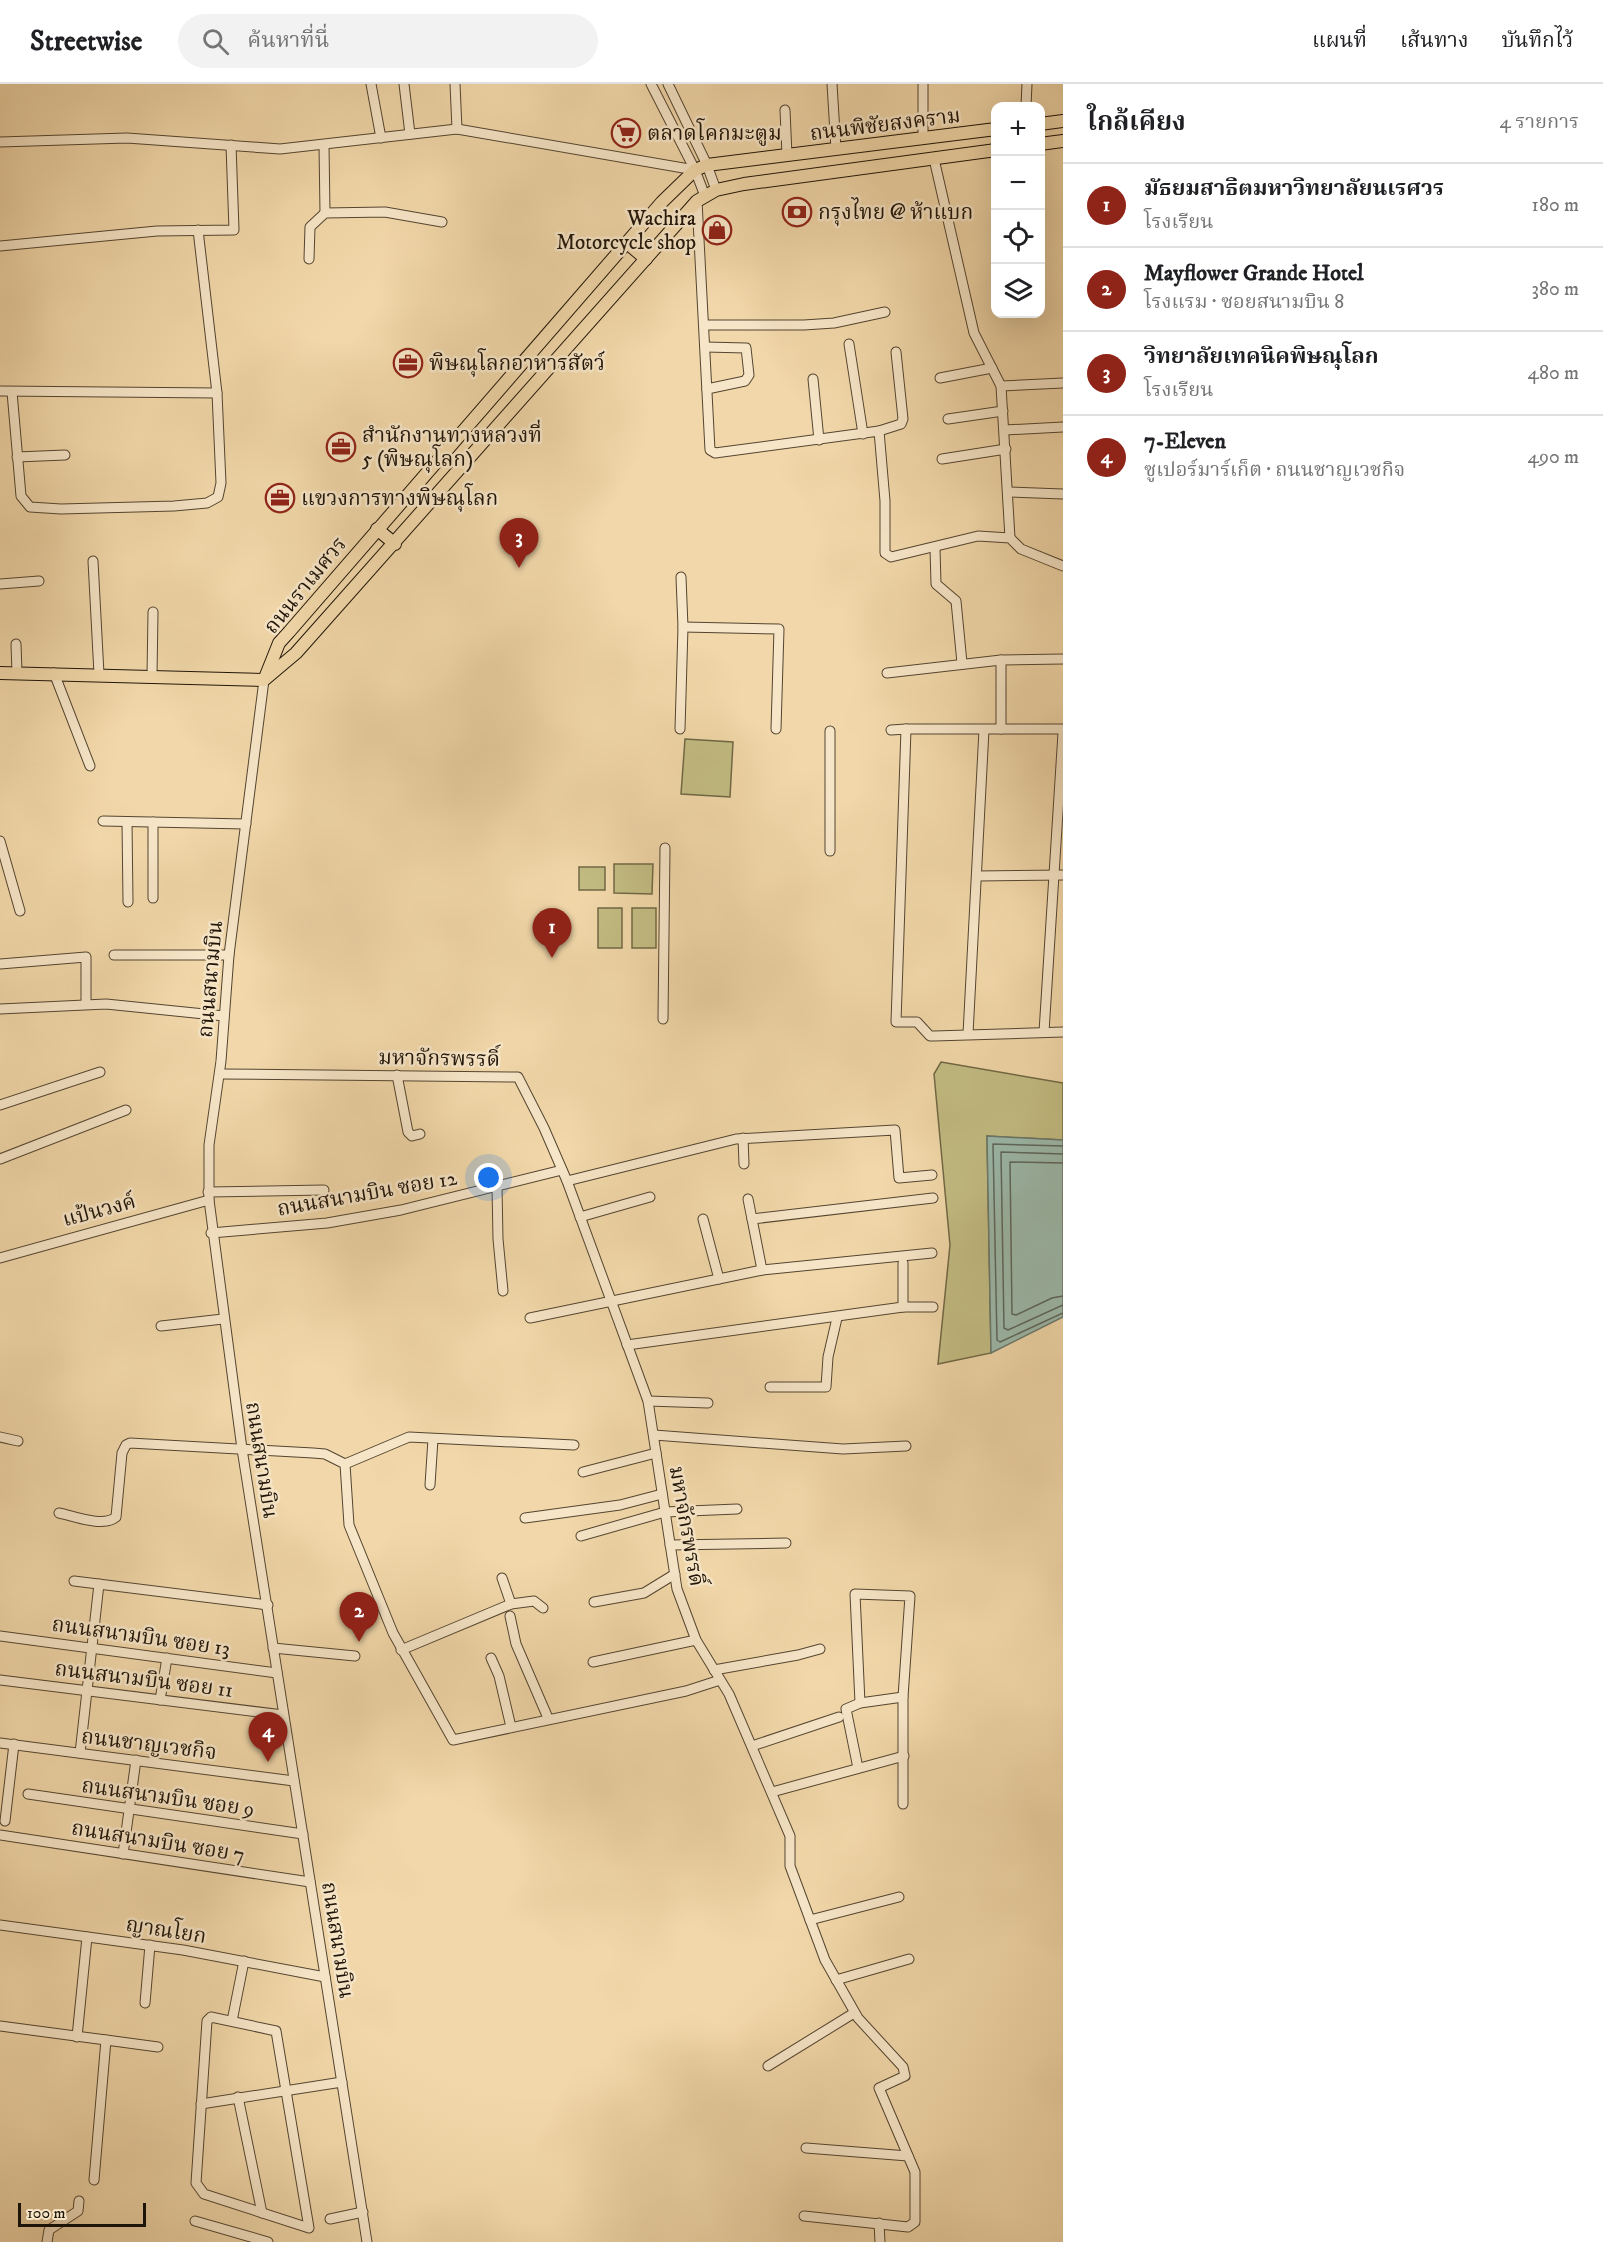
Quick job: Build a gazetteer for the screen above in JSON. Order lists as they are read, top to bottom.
{
  "streets": {
    "main road": ["ถนนพิชัยสงคราม", "ถนนราเมศวร"],
    "street": [
      "ถนนสนามบิน",
      "มหาจักรพรรดิ์",
      "ถนนสนามบิน ซอย 12",
      "แป้นวงค์",
      "ถนนสนามบิน ซอย 13",
      "ถนนสนามบิน ซอย 11",
      "ถนนชาญเวชกิจ",
      "ถนนสนามบิน ซอย 9",
      "ถนนสนามบิน ซอย 7",
      "ญาณโยก"
    ]
  },
  "crossings": [
    ["ถนนพิชัยสงคราม", "ถนนราเมศวร"],
    ["ถนนราเมศวร", "ถนนสนามบิน"],
    ["ถนนสนามบิน", "มหาจักรพรรดิ์"],
    ["ถนนสนามบิน", "ถนนสนามบิน ซอย 12"],
    ["ถนนสนามบิน", "แป้นวงค์"],
    ["ถนนสนามบิน", "ถนนสนามบิน ซอย 13"],
    ["ถนนสนามบิน", "ถนนสนามบิน ซอย 11"],
    ["ถนนสนามบิน", "ถนนชาญเวชกิจ"],
    ["ถนนสนามบิน", "ถนนสนามบิน ซอย 9"],
    ["ถนนสนามบิน", "ถนนสนามบิน ซอย 7"],
    ["ถนนสนามบิน", "ญาณโยก"],
    ["มหาจักรพรรดิ์", "ถนนสนามบิน ซอย 12"]
  ],
  "places": {
    "supermarket": ["ตลาดโคกมะตูม"],
    "bank": ["กรุงไทย @ ห้าแบก"],
    "shop": ["Wachira Motorcycle shop"],
    "office": ["พิษณุโลกอาหารสัตว์", "สำนักงานทางหลวงที่ 5 (พิษณุโลก)", "แขวงการทางพิษณุโลก"]
  },
  "scale_bar": "100 m",
  "page": {
    "header": "Streetwise",
    "search": "ค้นหาที่นี่",
    "nav": ["แผนที่", "เส้นทาง", "บันทึกไว้"],
    "heading": ["ใกล้เคียง", "4 รายการ"],
    "map_buttons": ["+", "−"],
    "list": [
      {
        "mark": "1",
        "name": "มัธยมสาธิตมหาวิทยาลัยนเรศวร",
        "note": "โรงเรียน",
        "value": "180 m"
      },
      {
        "mark": "2",
        "name": "Mayflower Grande Hotel",
        "note": "โรงแรม · ซอยสนามบิน 8",
        "value": "380 m"
      },
      {
        "mark": "3",
        "name": "วิทยาลัยเทคนิคพิษณุโลก",
        "note": "โรงเรียน",
        "value": "480 m"
      },
      {
        "mark": "4",
        "name": "7-Eleven",
        "note": "ซูเปอร์มาร์เก็ต · ถนนชาญเวชกิจ",
        "value": "490 m"
      }
    ],
    "pins": [
      "3",
      "1",
      "2",
      "4"
    ],
    "scale": "100 m"
  }
}
